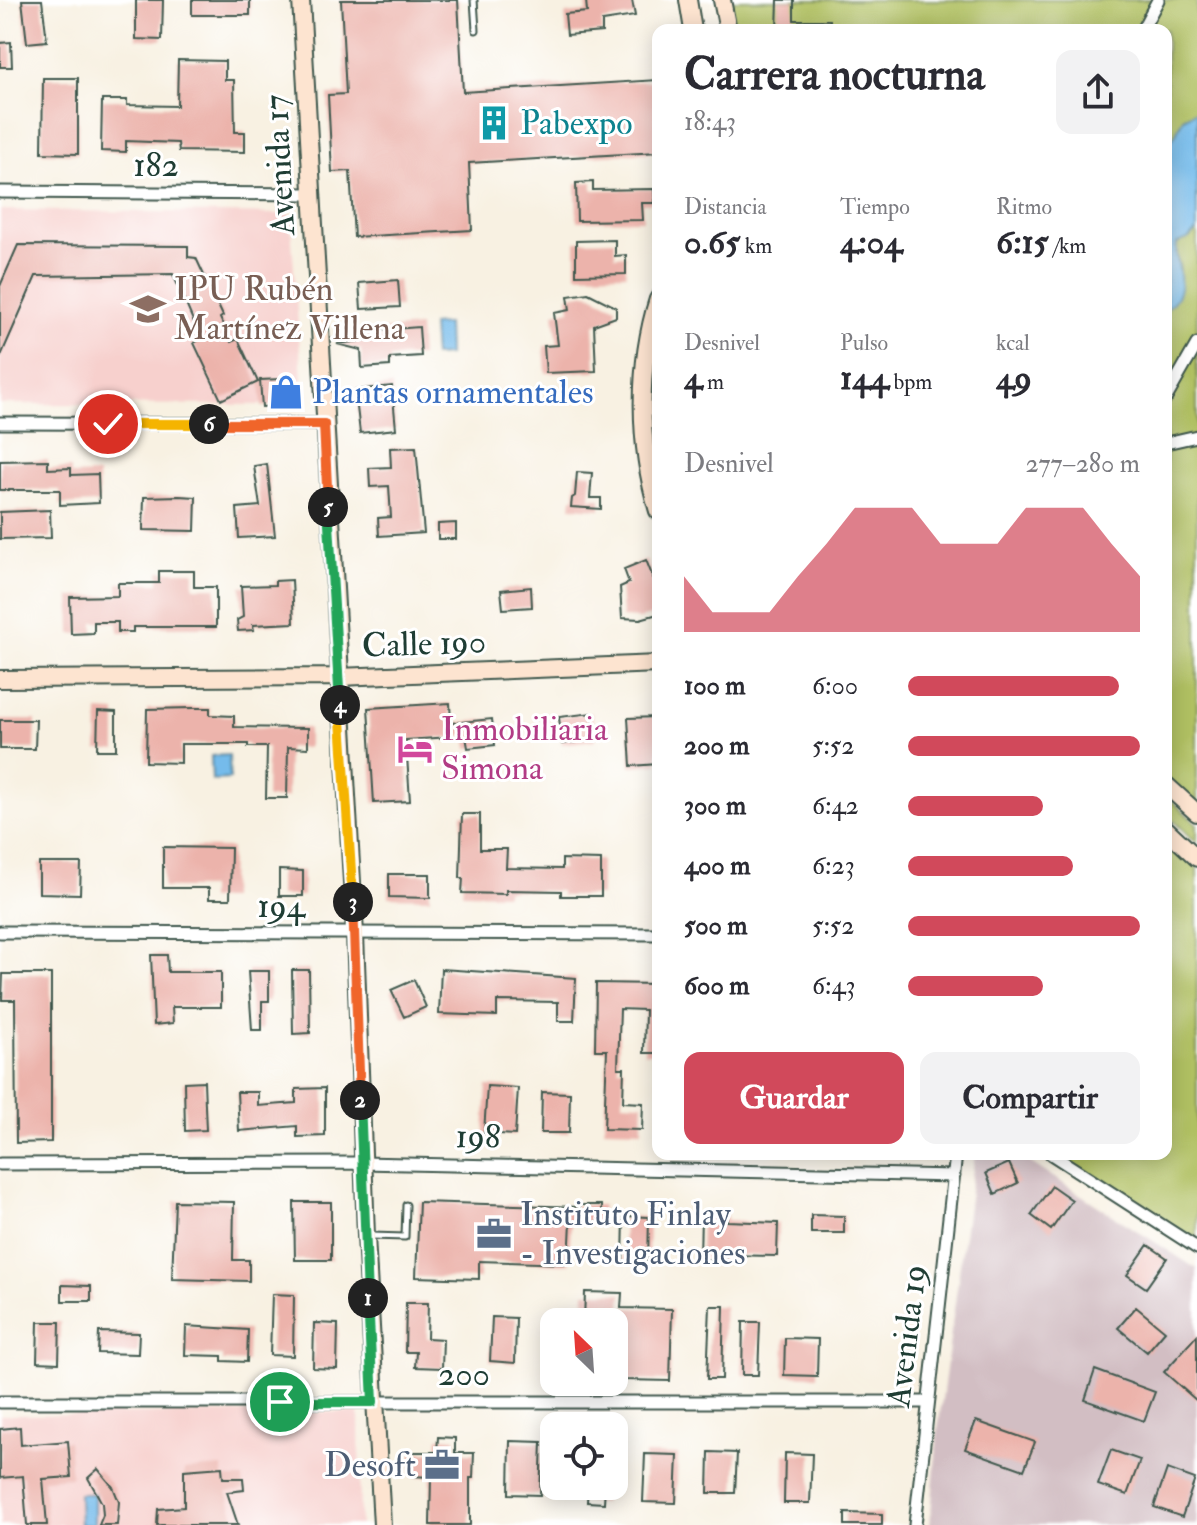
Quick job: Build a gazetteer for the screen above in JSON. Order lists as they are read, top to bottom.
{
  "streets": {
    "street": [
      "182",
      "Avenida 17",
      "Calle 190",
      "194",
      "198",
      "Avenida 19",
      "200"
    ]
  },
  "crossings": [
    ["182", "Avenida 17"],
    ["Avenida 17", "Calle 190"],
    ["Avenida 17", "194"],
    ["Avenida 17", "198"],
    ["Avenida 17", "200"],
    ["198", "Avenida 19"],
    ["Avenida 19", "200"]
  ],
  "places": {
    "building": ["Pabexpo"],
    "school or university": ["IPU Rubén Martínez Villena"],
    "shop": ["Plantas ornamentales"],
    "hotel": ["Inmobiliaria Simona"],
    "office": ["Instituto Finlay - Investigaciones", "Desoft"]
  },
  "north": "top left",
  "page": {
    "heading": ["Carrera nocturna", "18:43"],
    "stats": [
      ["Distancia", "0.65 km"],
      ["Tiempo", "4:04"],
      ["Ritmo", "6:15 /km"],
      ["Desnivel", "4 m"],
      ["Pulso", "144 bpm"],
      ["kcal", "49"]
    ],
    "pins": [
      "6",
      "5",
      "4",
      "3",
      "2",
      "1"
    ],
    "chart": ["Desnivel", "277–280 m"],
    "list": [
      {
        "name": "100 m",
        "note": "6:00"
      },
      {
        "name": "200 m",
        "note": "5:52"
      },
      {
        "name": "300 m",
        "note": "6:42"
      },
      {
        "name": "400 m",
        "note": "6:23"
      },
      {
        "name": "500 m",
        "note": "5:52"
      },
      {
        "name": "600 m",
        "note": "6:43"
      }
    ],
    "buttons": ["Guardar", "Compartir"]
  }
}
